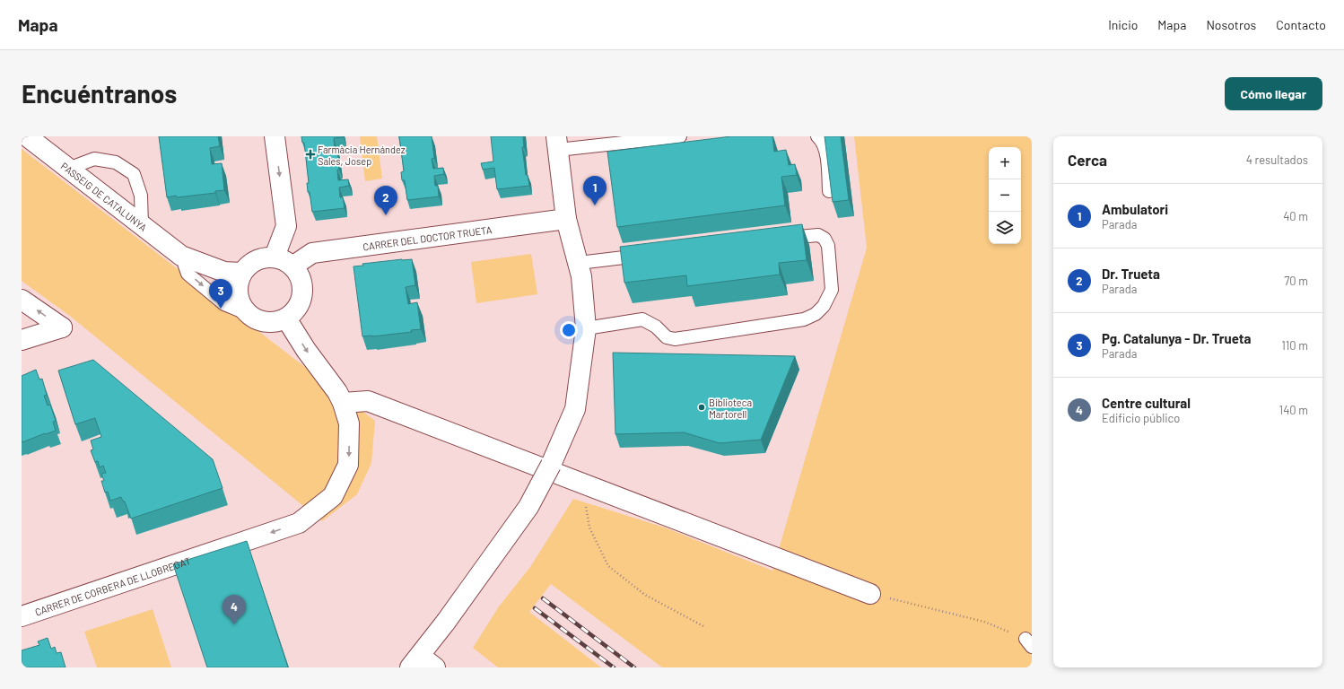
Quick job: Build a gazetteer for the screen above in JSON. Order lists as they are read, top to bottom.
{
  "streets": {
    "street": ["PASSEIG DE CATALUNYA", "CARRER DEL DOCTOR TRUETA", "CARRER DE CORBERA DE LLOBREGAT"]
  },
  "crossings": [
    ["PASSEIG DE CATALUNYA", "CARRER DEL DOCTOR TRUETA"],
    ["PASSEIG DE CATALUNYA", "CARRER DE CORBERA DE LLOBREGAT"],
    ["CARRER DEL DOCTOR TRUETA", "CARRER DE CORBERA DE LLOBREGAT"]
  ],
  "places": {
    "health": ["Farmàcia Hernández Sales, Josep"],
    "other": ["Biblioteca Martorell"]
  },
  "page": {
    "header": "Mapa",
    "nav": [
      "Inicio",
      "Mapa",
      "Nosotros",
      "Contacto"
    ],
    "buttons": "Cómo llegar",
    "title": "Encuéntranos",
    "heading": ["Cerca", "4 resultados"],
    "map_buttons": ["+", "−"],
    "pins": [
      "1",
      "2",
      "3",
      "4"
    ],
    "list": [
      {
        "mark": "1",
        "name": "Ambulatori",
        "note": "Parada",
        "value": "40 m"
      },
      {
        "mark": "2",
        "name": "Dr. Trueta",
        "note": "Parada",
        "value": "70 m"
      },
      {
        "mark": "3",
        "name": "Pg. Catalunya - Dr. Trueta",
        "note": "Parada",
        "value": "110 m"
      },
      {
        "mark": "4",
        "name": "Centre cultural",
        "note": "Edificio público",
        "value": "140 m"
      }
    ]
  }
}
